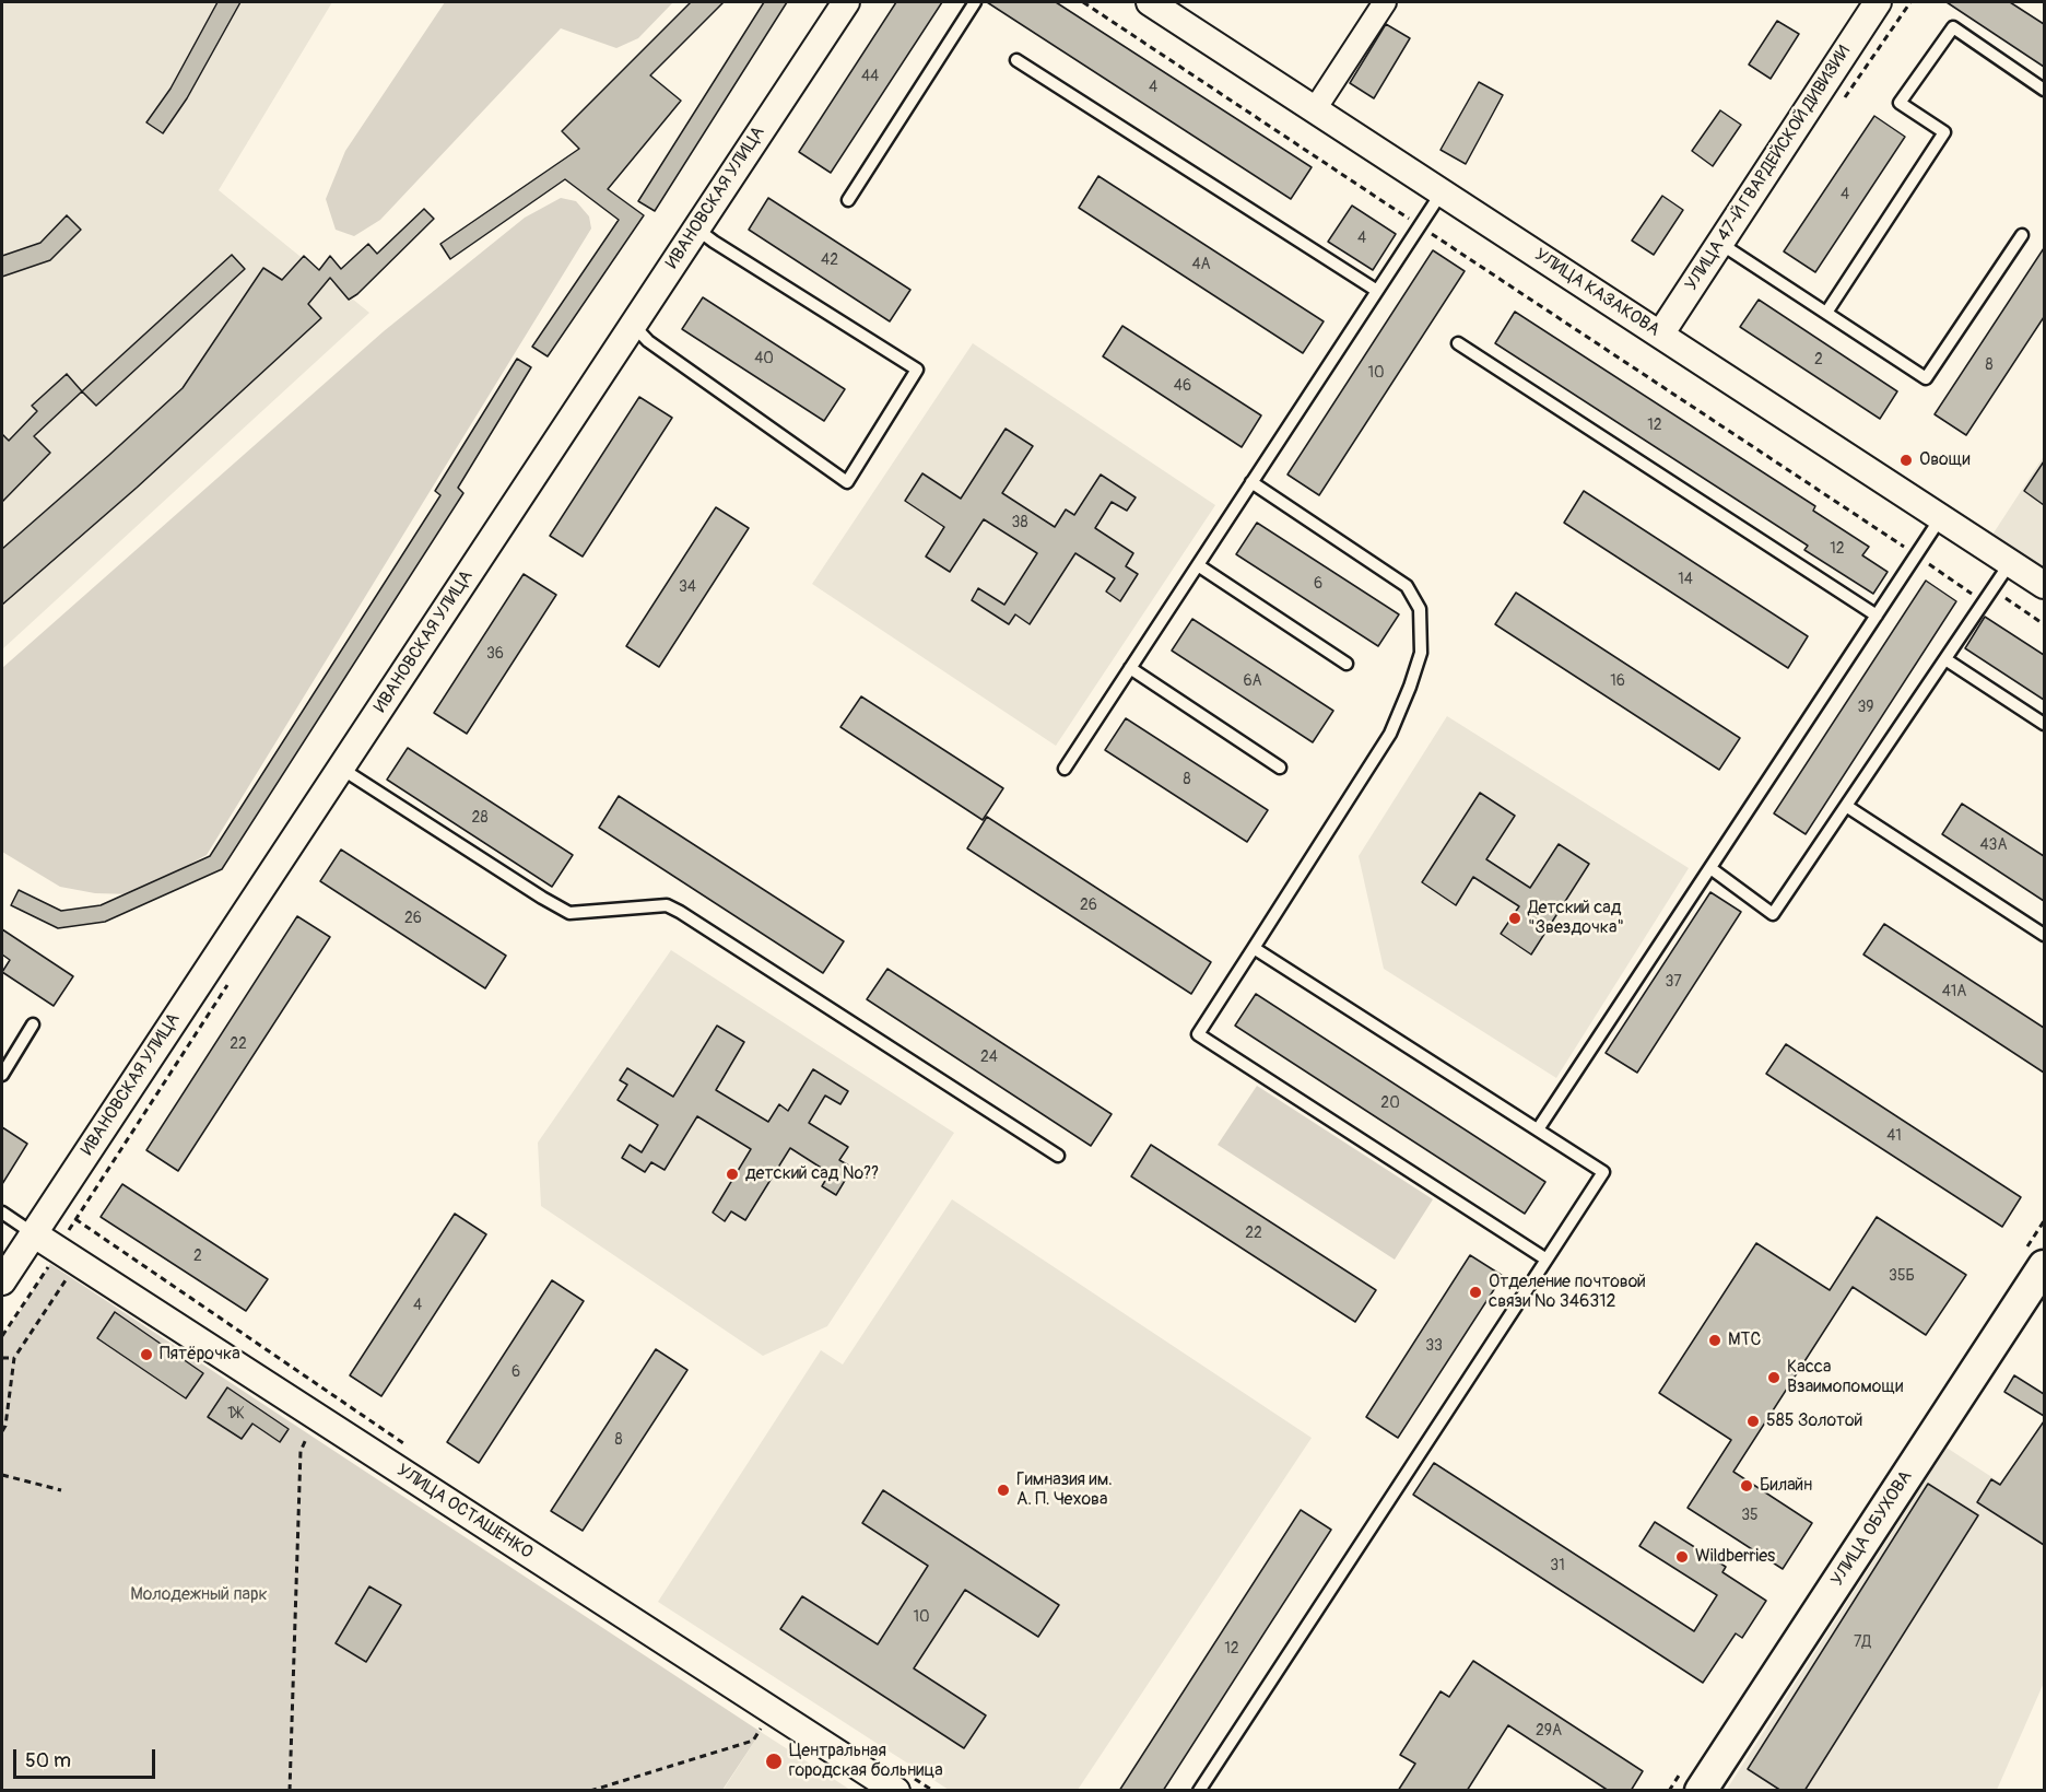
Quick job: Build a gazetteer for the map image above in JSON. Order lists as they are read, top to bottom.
{
  "streets": {
    "main road": ["УЛИЦА ОБУХОВА"],
    "street": [
      "УЛИЦА 47-Й ГВАРДЕЙСКОЙ ДИВИЗИИ",
      "ИВАНОВСКАЯ УЛИЦА",
      "УЛИЦА КАЗАКОВА",
      "УЛИЦА ОСТАШЕНКО"
    ]
  },
  "crossings": [
    ["УЛИЦА 47-Й ГВАРДЕЙСКОЙ ДИВИЗИИ", "УЛИЦА КАЗАКОВА"],
    ["ИВАНОВСКАЯ УЛИЦА", "УЛИЦА ОСТАШЕНКО"]
  ],
  "parks": ["Молодежный парк"],
  "places": [
    "Овощи",
    "Детский сад \"Звездочка\"",
    "детский сад №??",
    "Отделение почтовой связи № 346312",
    "МТС",
    "Пятёрочка",
    "Касса Взаимопомощи",
    "585 Золотой",
    "Билайн",
    "Гимназия им. А. П. Чехова",
    "Wildberries",
    "Центральная городская больница"
  ],
  "house_numbers": [
    "44",
    "4",
    "4",
    "4",
    "42",
    "4А",
    "40",
    "2",
    "8",
    "10",
    "46",
    "12",
    "38",
    "12",
    "14",
    "6",
    "34",
    "36",
    "6А",
    "16",
    "39",
    "8",
    "28",
    "43А",
    "26",
    "26",
    "37",
    "41А",
    "22",
    "24",
    "20",
    "41",
    "22",
    "2",
    "35Б",
    "4",
    "33",
    "6",
    "1Ж",
    "8",
    "35",
    "31",
    "10",
    "7Д",
    "12",
    "29А"
  ],
  "scale_bar": "50 m"
}
